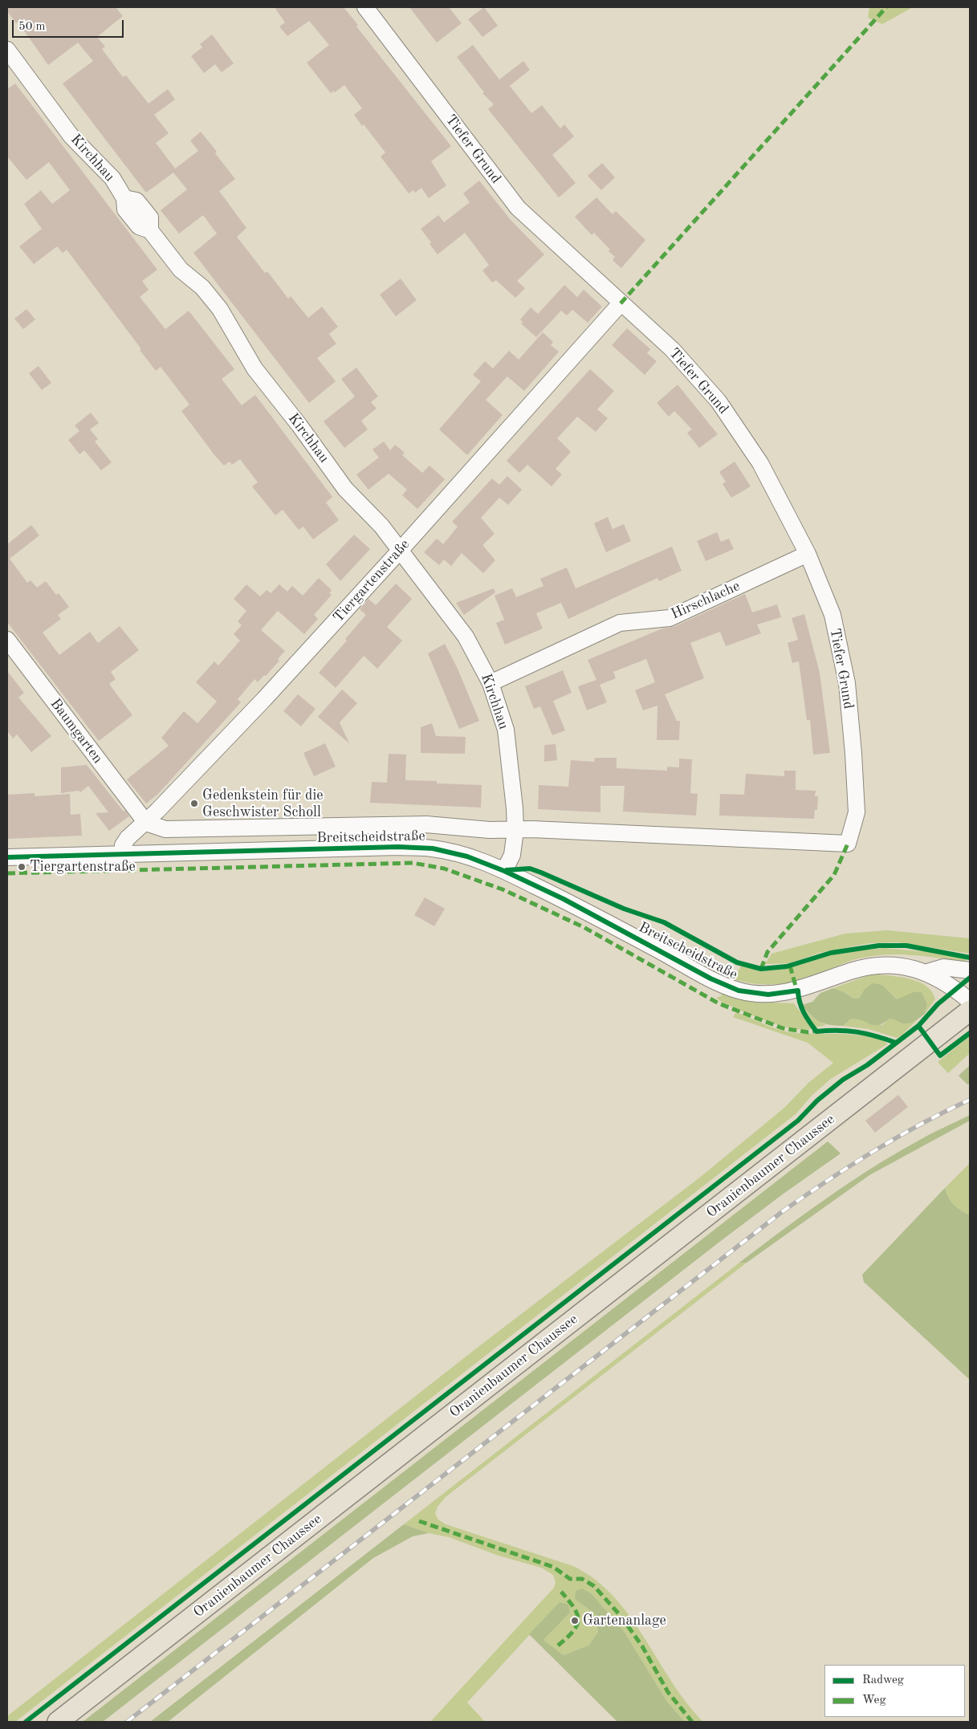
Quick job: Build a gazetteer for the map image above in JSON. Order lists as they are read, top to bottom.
{
  "streets": {
    "main road": ["Oranienbaumer Chaussee"],
    "street": [
      "Tiefer Grund",
      "Kirchhau",
      "Tiergartenstraße",
      "Hirschlache",
      "Baumgarten",
      "Breitscheidstraße"
    ]
  },
  "crossings": [
    ["Tiefer Grund", "Tiergartenstraße"],
    ["Tiefer Grund", "Hirschlache"],
    ["Tiefer Grund", "Breitscheidstraße"],
    ["Kirchhau", "Tiergartenstraße"],
    ["Kirchhau", "Hirschlache"],
    ["Kirchhau", "Breitscheidstraße"],
    ["Tiergartenstraße", "Baumgarten"],
    ["Tiergartenstraße", "Breitscheidstraße"],
    ["Baumgarten", "Breitscheidstraße"]
  ],
  "places": ["Gedenkstein für die Geschwister Scholl", "Tiergartenstraße", "Gartenanlage"],
  "legend": ["Radweg", "Weg"],
  "scale_bar": "50 m"
}
